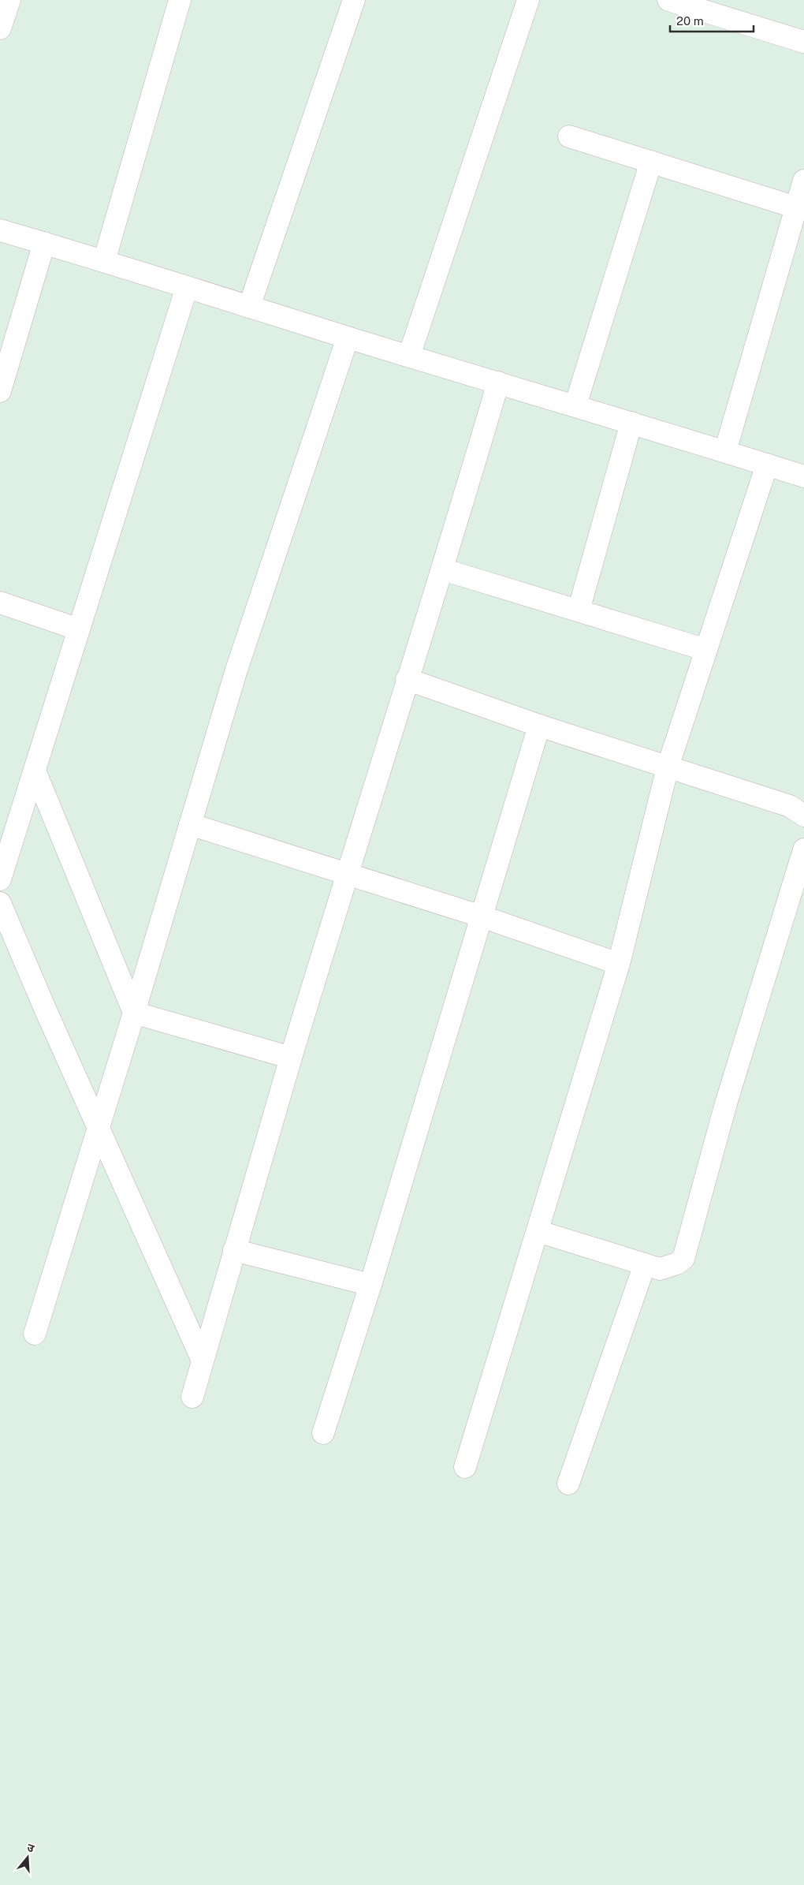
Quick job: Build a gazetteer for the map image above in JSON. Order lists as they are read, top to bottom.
{
  "scale_bar": "20 m",
  "north": "top"
}
